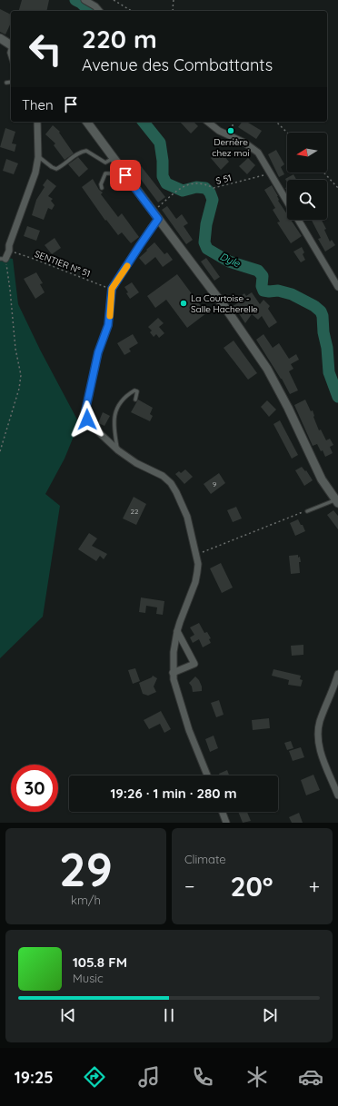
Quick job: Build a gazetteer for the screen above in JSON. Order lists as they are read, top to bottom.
{
  "streets": {
    "path": ["S 51", "SENTIER N° 51"]
  },
  "water": ["Dyle"],
  "places": ["Derrière chez moi", "La Courtoise - Salle Hacherelle"],
  "house_numbers": ["9", "22"],
  "north": "left",
  "page": {
    "turn": ["220 m", "Avenue des Combattants"],
    "then": "Then",
    "limit": "30",
    "trip": "19:26 · 1 min · 280 m",
    "tile": [
      ["29", "km/h"],
      "Climate"
    ],
    "heat": ["−", "20°", "+"],
    "song": ["105.8 FM", "Music"],
    "tabs": "19:25"
  }
}
